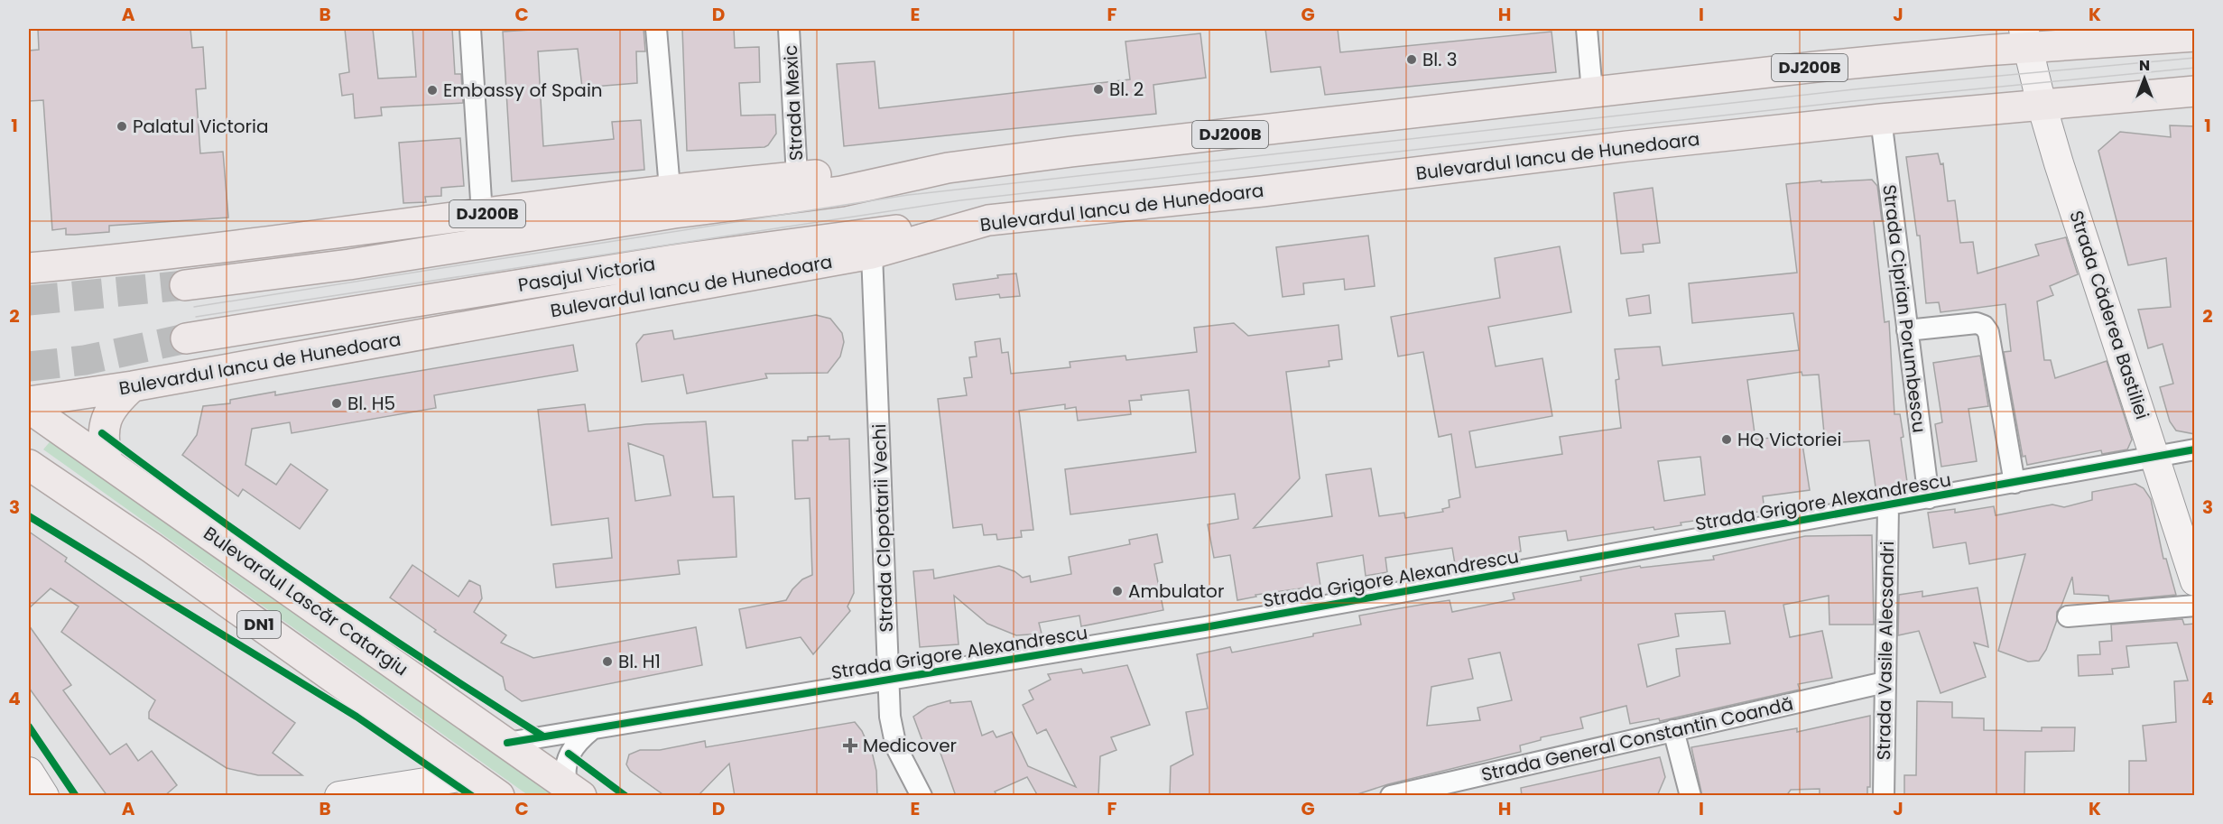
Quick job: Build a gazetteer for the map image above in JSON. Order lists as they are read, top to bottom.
{
  "streets": {
    "main road": [
      "DJ200B",
      "Bulevardul Iancu de Hunedoara",
      "Pasajul Victoria",
      "Bulevardul Lascăr Catargiu",
      "DN1"
    ],
    "street": [
      "Strada Mexic",
      "Strada Ciprian Porumbescu",
      "Strada Căderea Bastiliei",
      "Strada Grigore Alexandrescu",
      "Strada Clopotarii Vechi",
      "Strada Vasile Alecsandri",
      "Strada General Constantin Coandă"
    ]
  },
  "crossings": [
    ["DJ200B", "Strada Mexic"],
    ["DJ200B", "Strada Căderea Bastiliei"],
    ["Bulevardul Iancu de Hunedoara", "Pasajul Victoria"],
    ["Bulevardul Iancu de Hunedoara", "Strada Ciprian Porumbescu"],
    ["Bulevardul Iancu de Hunedoara", "Strada Căderea Bastiliei"],
    ["Bulevardul Iancu de Hunedoara", "Strada Clopotarii Vechi"],
    ["Strada Ciprian Porumbescu", "Strada Grigore Alexandrescu"],
    ["Strada Căderea Bastiliei", "Strada Grigore Alexandrescu"],
    ["Strada Grigore Alexandrescu", "Strada Clopotarii Vechi"],
    ["Strada Grigore Alexandrescu", "Bulevardul Lascăr Catargiu"],
    ["Strada Grigore Alexandrescu", "Strada Vasile Alecsandri"],
    ["Strada Vasile Alecsandri", "Strada General Constantin Coandă"]
  ],
  "places": {
    "other": [
      "Bl. 3",
      "Bl. 2",
      "Embassy of Spain",
      "Palatul Victoria",
      "Bl. H5",
      "HQ Victoriei",
      "Ambulator",
      "Bl. H1"
    ],
    "health": ["Medicover"]
  },
  "north": "top",
  "grid": {
    "columns": [
      "A",
      "B",
      "C",
      "D",
      "E",
      "F",
      "G",
      "H",
      "I",
      "J",
      "K"
    ],
    "rows": [
      "1",
      "2",
      "3",
      "4"
    ]
  }
}
